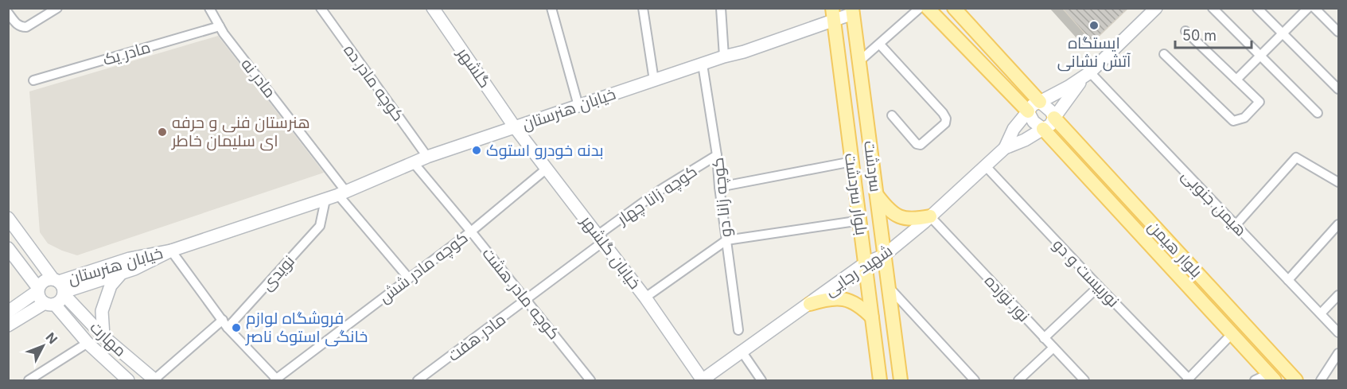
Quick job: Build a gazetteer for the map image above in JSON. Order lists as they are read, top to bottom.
{
  "streets": {
    "main road": [
      "گلشهر",
      "خیابان هنرستان",
      "سردشت",
      "بلوار سردشت",
      "بلوار هیمن",
      "خیابان گلشهر",
      "شهید رجایی",
      "مهارت"
    ],
    "street": [
      "مادر یک",
      "مادر نه",
      "کوچه مادر ده",
      "کوچه زانا چهار",
      "کوچه زانا دو",
      "هیمن جنوبی",
      "کوچه مادر شش",
      "نویدی",
      "نوربیست و دو",
      "کوچه مادر هشت",
      "نور نوزده",
      "مادر هفت"
    ]
  },
  "crossings": [
    ["مادر یک", "مادر نه"],
    ["گلشهر", "خیابان هنرستان"],
    ["گلشهر", "خیابان گلشهر"],
    ["مادر نه", "خیابان هنرستان"],
    ["مادر نه", "کوچه مادر شش"],
    ["کوچه مادر ده", "خیابان هنرستان"],
    ["خیابان هنرستان", "سردشت"],
    ["خیابان هنرستان", "بلوار سردشت"],
    ["خیابان هنرستان", "کوچه زانا دو"],
    ["خیابان هنرستان", "خیابان گلشهر"],
    ["خیابان هنرستان", "نویدی"],
    ["خیابان هنرستان", "کوچه مادر هشت"],
    ["خیابان هنرستان", "مهارت"],
    ["سردشت", "شهید رجایی"],
    ["بلوار سردشت", "شهید رجایی"],
    ["کوچه زانا چهار", "کوچه زانا دو"],
    ["کوچه زانا چهار", "خیابان گلشهر"],
    ["کوچه زانا چهار", "مادر هفت"],
    ["بلوار هیمن", "شهید رجایی"],
    ["خیابان گلشهر", "کوچه مادر شش"],
    ["خیابان گلشهر", "شهید رجایی"],
    ["خیابان گلشهر", "مادر هفت"],
    ["کوچه مادر شش", "کوچه مادر هشت"],
    ["شهید رجایی", "نوربیست و دو"],
    ["شهید رجایی", "نور نوزده"],
    ["کوچه مادر هشت", "مادر هفت"]
  ],
  "places": [
    "ایستگاه آتش نشانی",
    "هنرستان فنی و حرفه ای سلیمان خاطر",
    "بدنه خودرو استوک",
    "فروشگاه لوازم خانگى استوک ناصر"
  ],
  "scale_bar": "50 m",
  "north": "top right"
}
